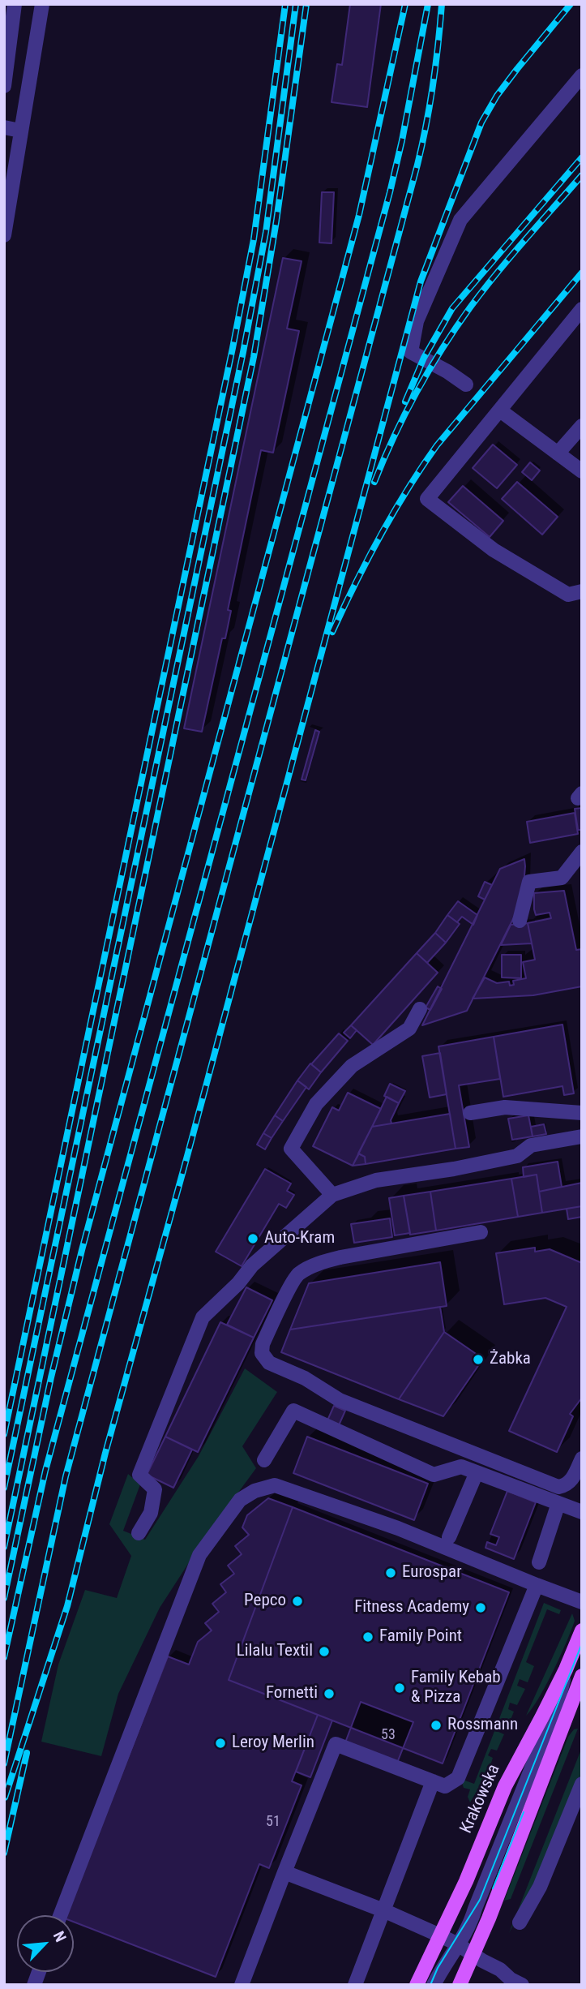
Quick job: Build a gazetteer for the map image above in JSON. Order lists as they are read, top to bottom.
{
  "streets": {
    "main road": ["Krakowska"]
  },
  "places": [
    "Auto-Kram",
    "Żabka",
    "Eurospar",
    "Pepco",
    "Fitness Academy",
    "Family Point",
    "Lilalu Textil",
    "Family Kebab & Pizza",
    "Fornetti",
    "Rossmann",
    "Leroy Merlin"
  ],
  "house_numbers": ["53", "51"],
  "north": "top right"
}
